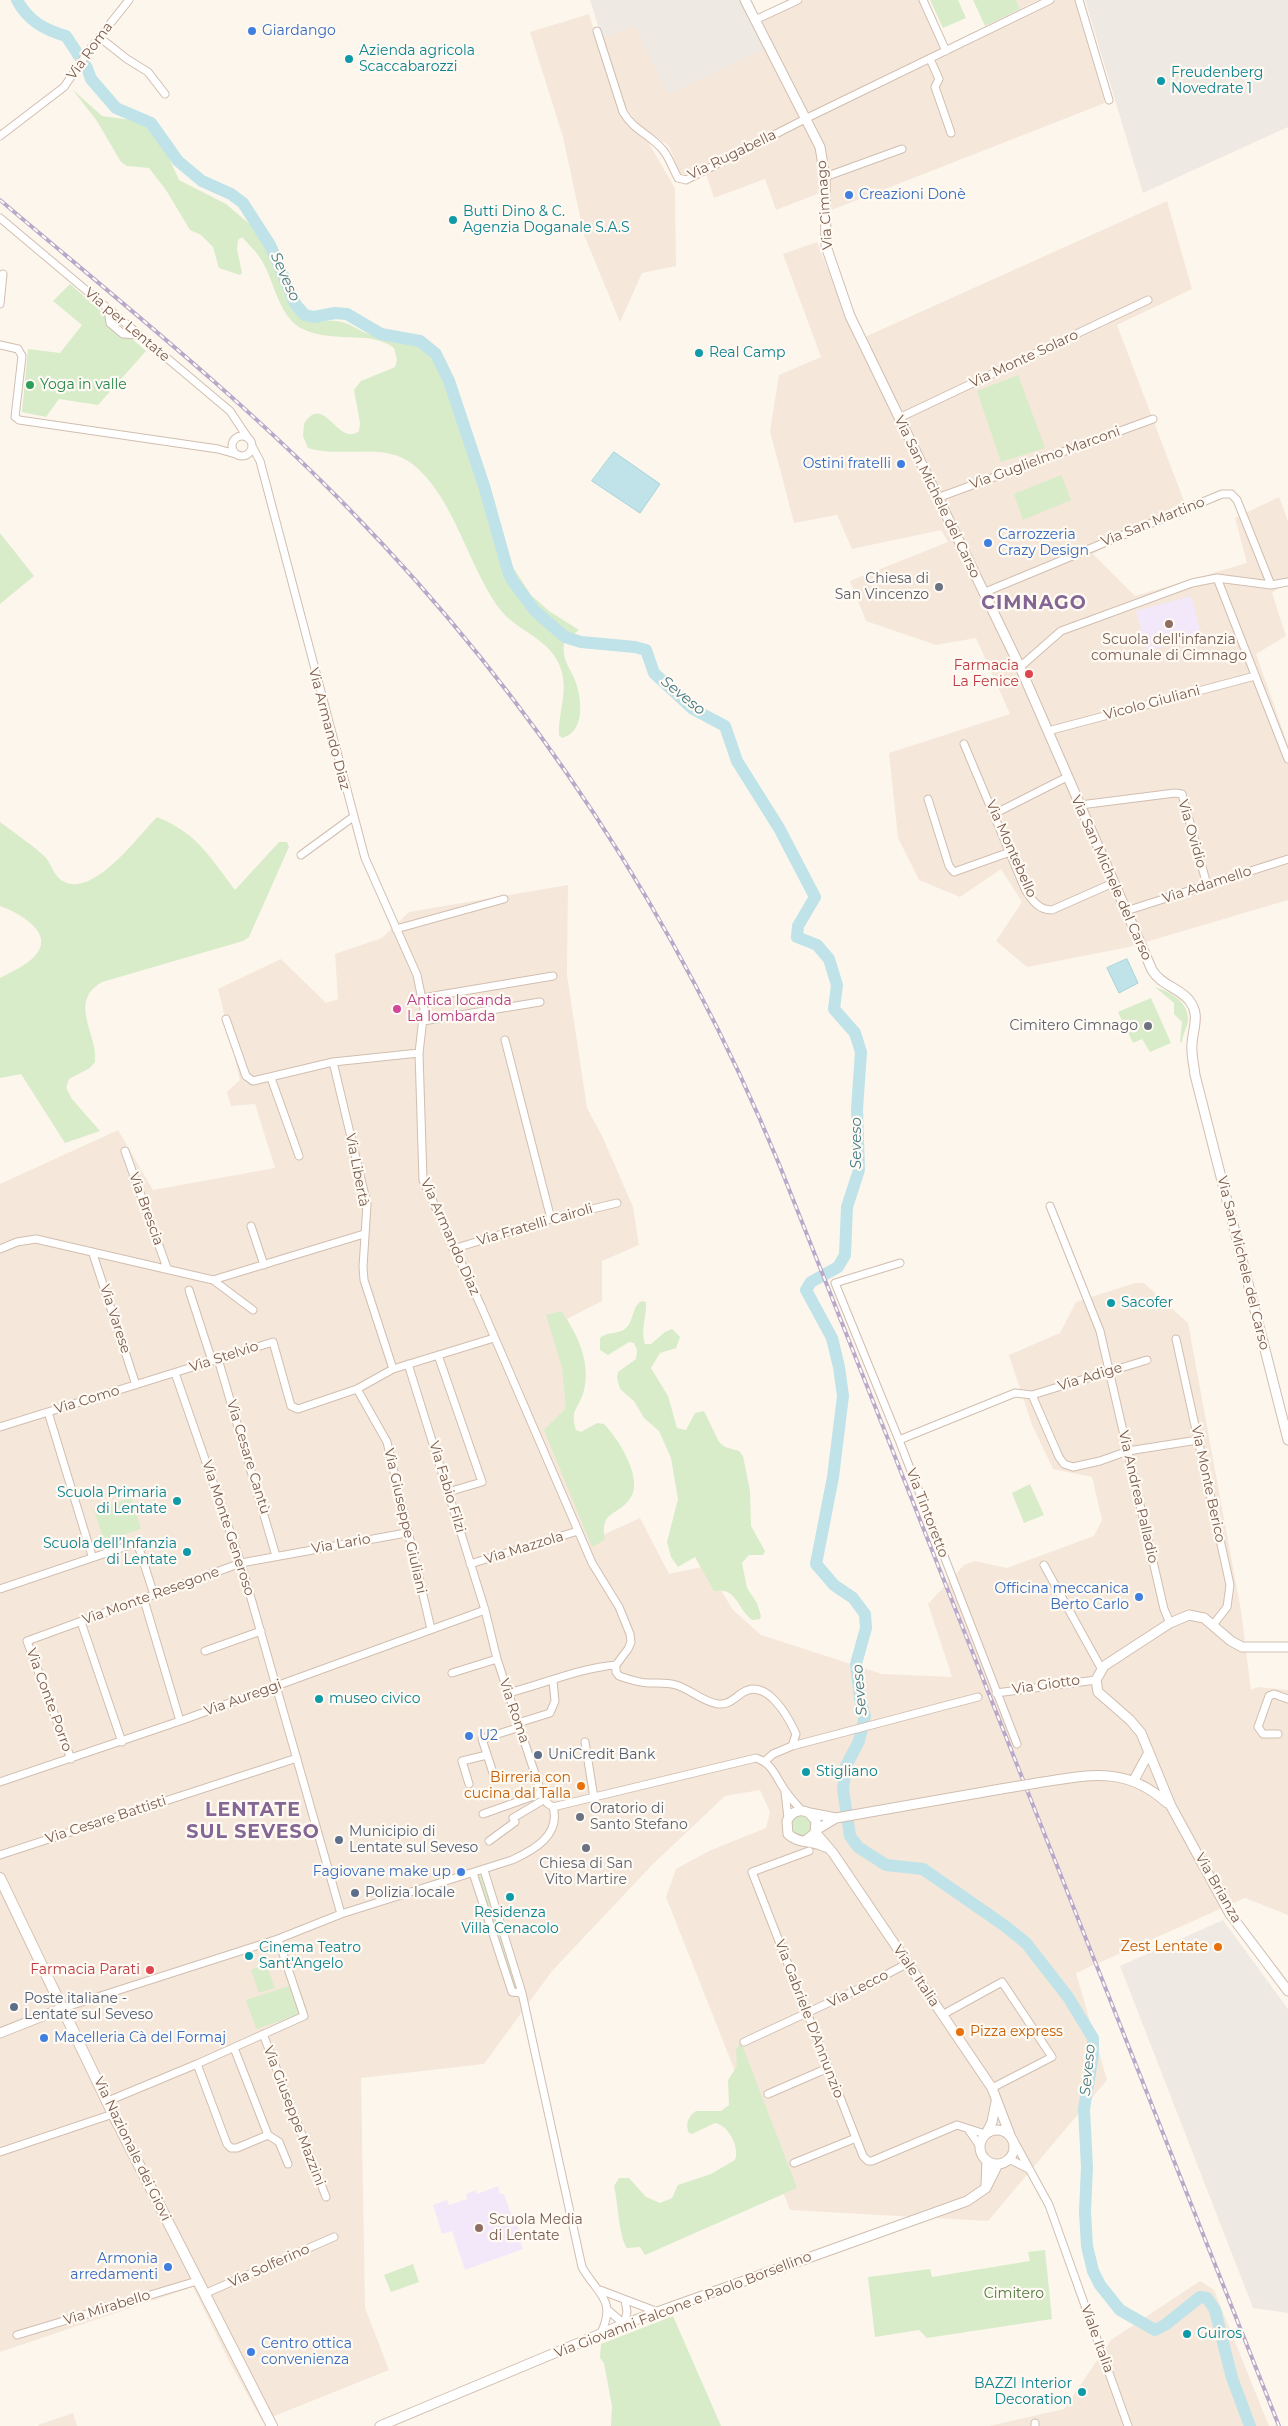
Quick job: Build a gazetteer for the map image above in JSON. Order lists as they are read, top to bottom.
{
  "streets": {
    "main road": ["Via Nazionale dei Giovi"],
    "street": [
      "Via Roma",
      "Via Rugabella",
      "Via Cimnago",
      "Via per Lentate",
      "Via Monte Solaro",
      "Via Guglielmo Marconi",
      "Via San Michele del Carso",
      "Via San Martino",
      "Vicolo Giuliani",
      "Via Armando Diaz",
      "Via Ovidio",
      "Via Montebello",
      "Via Adamello",
      "Via Libertà",
      "Via Brescia",
      "Via Fratelli Cairoli",
      "Via Varese",
      "Via Stelvio",
      "Via Adige",
      "Via Como",
      "Via Cesare Cantù",
      "Via Monte Berico",
      "Via Fabio Filzi",
      "Via Andrea Palladio",
      "Via Tintoretto",
      "Via Giuseppe Giuliani",
      "Via Monte Generoso",
      "Via Lario",
      "Via Mazzola",
      "Via Monte Resegone",
      "Via Giotto",
      "Via Aureggi",
      "Via Conte Porro",
      "Via Cesare Battisti",
      "Via Brianza",
      "Viale Italia",
      "Via Lecco",
      "Via Gabriele D'Annunzio",
      "Via Giuseppe Mazzini",
      "Via Solferino",
      "Via Giovanni Falcone e Paolo Borsellino",
      "Via Mirabello"
    ]
  },
  "crossings": [
    ["Via Roma", "Via Fabio Filzi"],
    ["Via Roma", "Via Aureggi"],
    ["Via Rugabella", "Via Cimnago"],
    ["Via Cimnago", "Via San Michele del Carso"],
    ["Via Monte Solaro", "Via San Michele del Carso"],
    ["Via Guglielmo Marconi", "Via San Michele del Carso"],
    ["Via San Michele del Carso", "Via San Martino"],
    ["Via San Michele del Carso", "Vicolo Giuliani"],
    ["Via San Michele del Carso", "Via Ovidio"],
    ["Via San Michele del Carso", "Via Montebello"],
    ["Via San Michele del Carso", "Via Adamello"],
    ["Via Armando Diaz", "Via Fratelli Cairoli"],
    ["Via Armando Diaz", "Via Mazzola"],
    ["Via Ovidio", "Via Adamello"],
    ["Via Varese", "Via Como"],
    ["Via Stelvio", "Via Como"],
    ["Via Stelvio", "Via Cesare Cantù"],
    ["Via Stelvio", "Via Giuseppe Giuliani"],
    ["Via Stelvio", "Via Monte Generoso"],
    ["Via Adige", "Via Andrea Palladio"],
    ["Via Adige", "Via Tintoretto"],
    ["Via Como", "Via Monte Generoso"],
    ["Via Cesare Cantù", "Via Lario"],
    ["Via Cesare Cantù", "Via Monte Resegone"],
    ["Via Fabio Filzi", "Via Mazzola"],
    ["Via Fabio Filzi", "Via Aureggi"],
    ["Via Tintoretto", "Via Giotto"],
    ["Via Giuseppe Giuliani", "Via Lario"],
    ["Via Giuseppe Giuliani", "Via Aureggi"],
    ["Via Monte Generoso", "Via Monte Resegone"],
    ["Via Monte Generoso", "Via Aureggi"],
    ["Via Monte Generoso", "Via Cesare Battisti"],
    ["Via Lario", "Via Monte Resegone"],
    ["Via Monte Resegone", "Via Conte Porro"],
    ["Via Giotto", "Via Brianza"],
    ["Via Aureggi", "Via Conte Porro"],
    ["Viale Italia", "Via Lecco"],
    ["Via Lecco", "Via Gabriele D'Annunzio"],
    ["Via Nazionale dei Giovi", "Via Solferino"],
    ["Via Nazionale dei Giovi", "Via Mirabello"]
  ],
  "districts": ["CIMNAGO", "LENTATE SUL SEVESO"],
  "water": ["Seveso"],
  "parks": ["Cimitero"],
  "places": [
    "Giardango",
    "Azienda agricola Scaccabarozzi",
    "Freudenberg Novedrate 1",
    "Creazioni Donè",
    "Butti Dino & C. Agenzia Doganale S.A.S",
    "Real Camp",
    "Yoga in valle",
    "Ostini fratelli",
    "Carrozzeria Crazy Design",
    "Chiesa di San Vincenzo",
    "Scuola dell'infanzia comunale di Cimnago",
    "Farmacia La Fenice",
    "Antica locanda La lombarda",
    "Cimitero Cimnago",
    "Sacofer",
    "Scuola Primaria di Lentate",
    "Scuola dell’Infanzia di Lentate",
    "Officina meccanica Berto Carlo",
    "museo civico",
    "U2",
    "UniCredit Bank",
    "Stigliano",
    "Birreria con cucina dal Talla",
    "Oratorio di Santo Stefano",
    "Municipio di Lentate sul Seveso",
    "Chiesa di San Vito Martire",
    "Fagiovane make up",
    "Polizia locale",
    "Residenza Villa Cenacolo",
    "Zest Lentate",
    "Cinema Teatro Sant'Angelo",
    "Farmacia Parati",
    "Poste italiane - Lentate sul Seveso",
    "Pizza express",
    "Macelleria Cà del Formaj",
    "Scuola Media di Lentate",
    "Armonia arredamenti",
    "Guiros",
    "Centro ottica convenienza",
    "BAZZI Interior Decoration"
  ]
}
